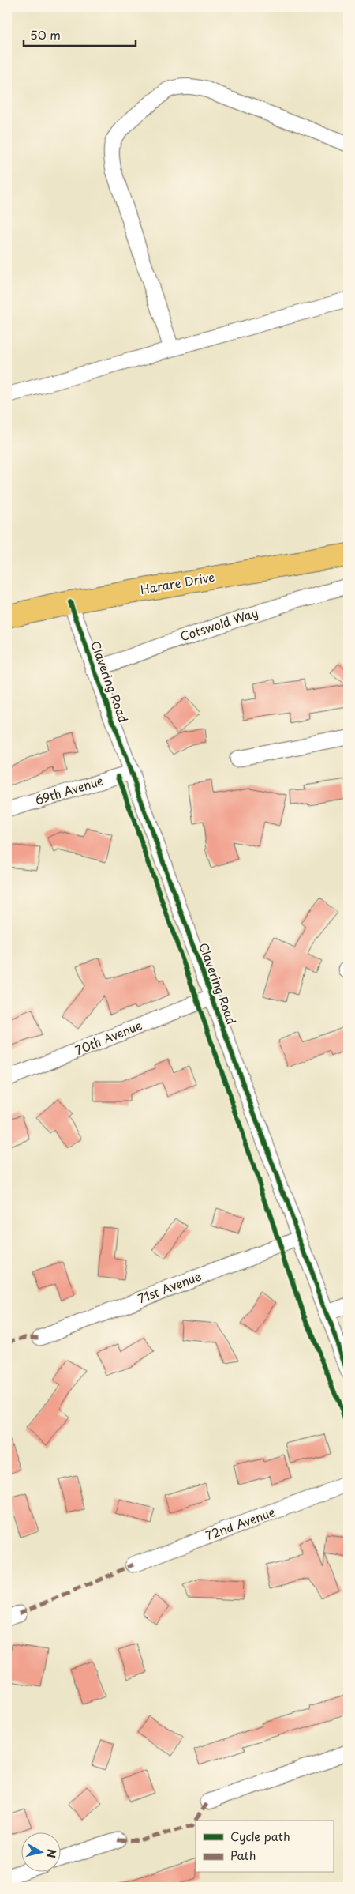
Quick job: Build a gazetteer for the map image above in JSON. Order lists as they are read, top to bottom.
{
  "streets": {
    "main road": ["Harare Drive"],
    "street": [
      "Cotswold Way",
      "Clavering Road",
      "69th Avenue",
      "70th Avenue",
      "71st Avenue",
      "72nd Avenue"
    ]
  },
  "crossings": [
    ["Harare Drive", "Clavering Road"],
    ["Cotswold Way", "Clavering Road"],
    ["Clavering Road", "69th Avenue"],
    ["Clavering Road", "70th Avenue"],
    ["Clavering Road", "71st Avenue"]
  ],
  "legend": ["Cycle path", "Path"],
  "scale_bar": "50 m",
  "north": "right"
}
